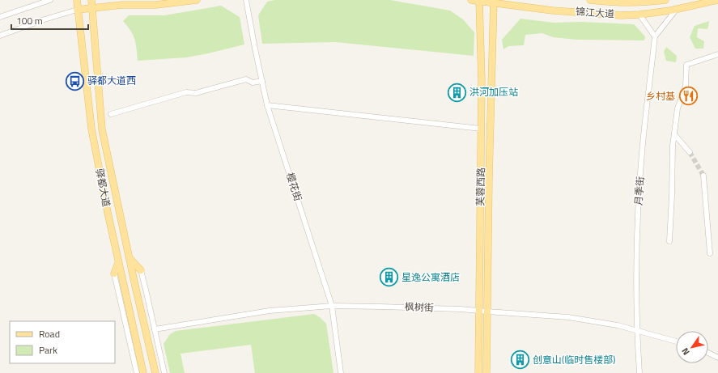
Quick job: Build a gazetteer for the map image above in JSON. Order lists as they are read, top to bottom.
{
  "streets": {
    "main road": ["锦江大道", "芙蓉西路", "驿都大道"],
    "street": ["樱花街", "月季街", "枫树街"]
  },
  "crossings": [
    ["锦江大道", "芙蓉西路"],
    ["樱花街", "枫树街"],
    ["芙蓉西路", "枫树街"],
    ["月季街", "枫树街"]
  ],
  "places": {
    "bus stop": ["驿都大道西"],
    "building": ["洪河加压站", "星逸公寓酒店", "创意山(临时售楼部)"],
    "restaurant": ["乡村基"]
  },
  "legend": ["Road", "Park"],
  "scale_bar": "100 m",
  "north": "bottom left"
}
